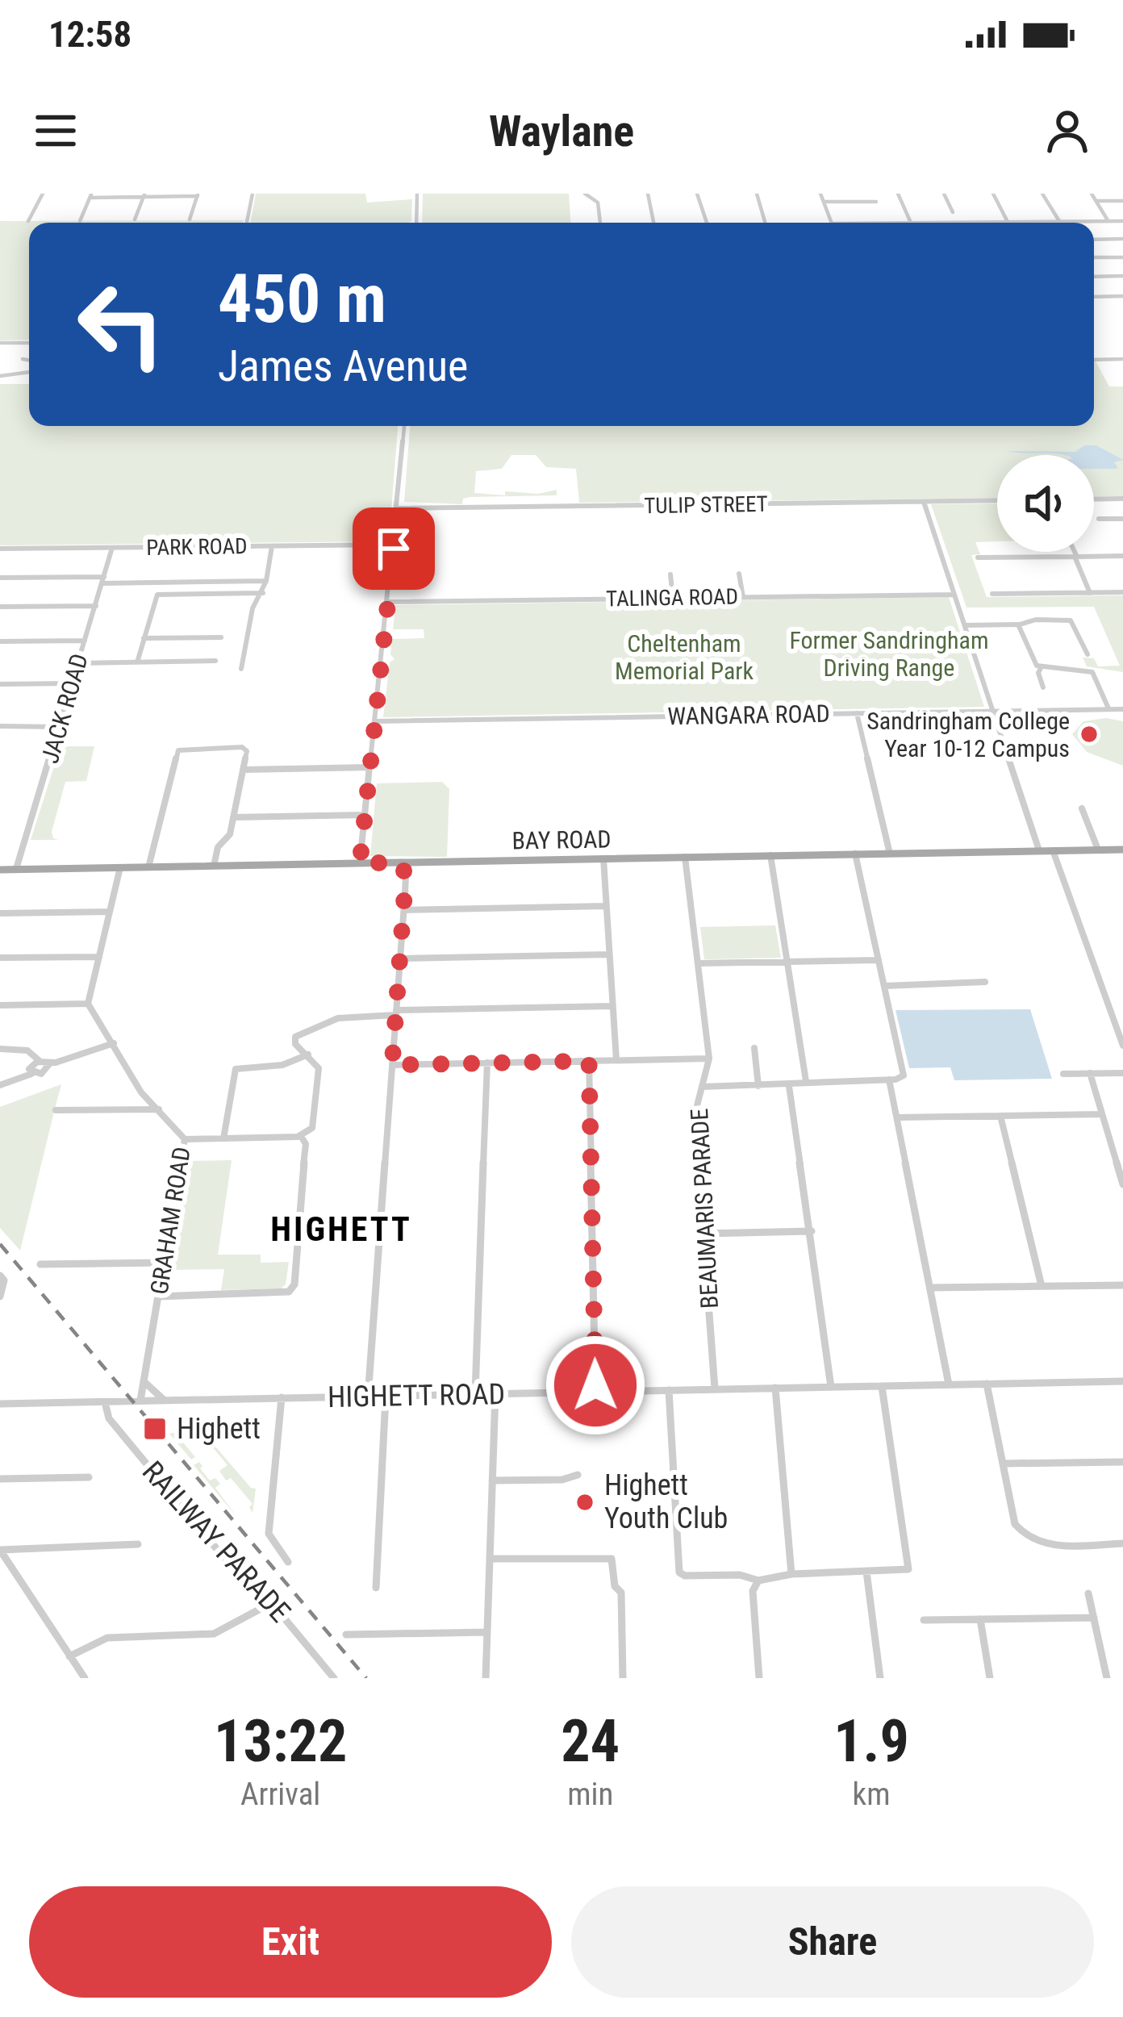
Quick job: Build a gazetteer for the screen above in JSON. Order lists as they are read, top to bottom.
{
  "streets": {
    "main road": ["BAY ROAD"],
    "street": [
      "TULIP STREET",
      "PARK ROAD",
      "TALINGA ROAD",
      "JACK ROAD",
      "WANGARA ROAD",
      "BEAUMARIS PARADE",
      "GRAHAM ROAD",
      "HIGHETT ROAD",
      "RAILWAY PARADE"
    ]
  },
  "crossings": [
    ["PARK ROAD", "JACK ROAD"],
    ["JACK ROAD", "BAY ROAD"],
    ["BAY ROAD", "BEAUMARIS PARADE"],
    ["BEAUMARIS PARADE", "HIGHETT ROAD"],
    ["GRAHAM ROAD", "HIGHETT ROAD"],
    ["HIGHETT ROAD", "RAILWAY PARADE"]
  ],
  "districts": ["HIGHETT"],
  "parks": ["Former Sandringham Driving Range", "Cheltenham Memorial Park"],
  "places": {
    "other": ["Sandringham College Year 10-12 Campus", "Highett Youth Club"],
    "transit": ["Highett"]
  },
  "page": {
    "status": "12:58",
    "header": "Waylane",
    "turn": ["450 m", "James Avenue"],
    "eta": [
      "13:22",
      "Arrival",
      "24",
      "min",
      "1.9",
      "km"
    ],
    "buttons": ["Exit", "Share"]
  }
}
